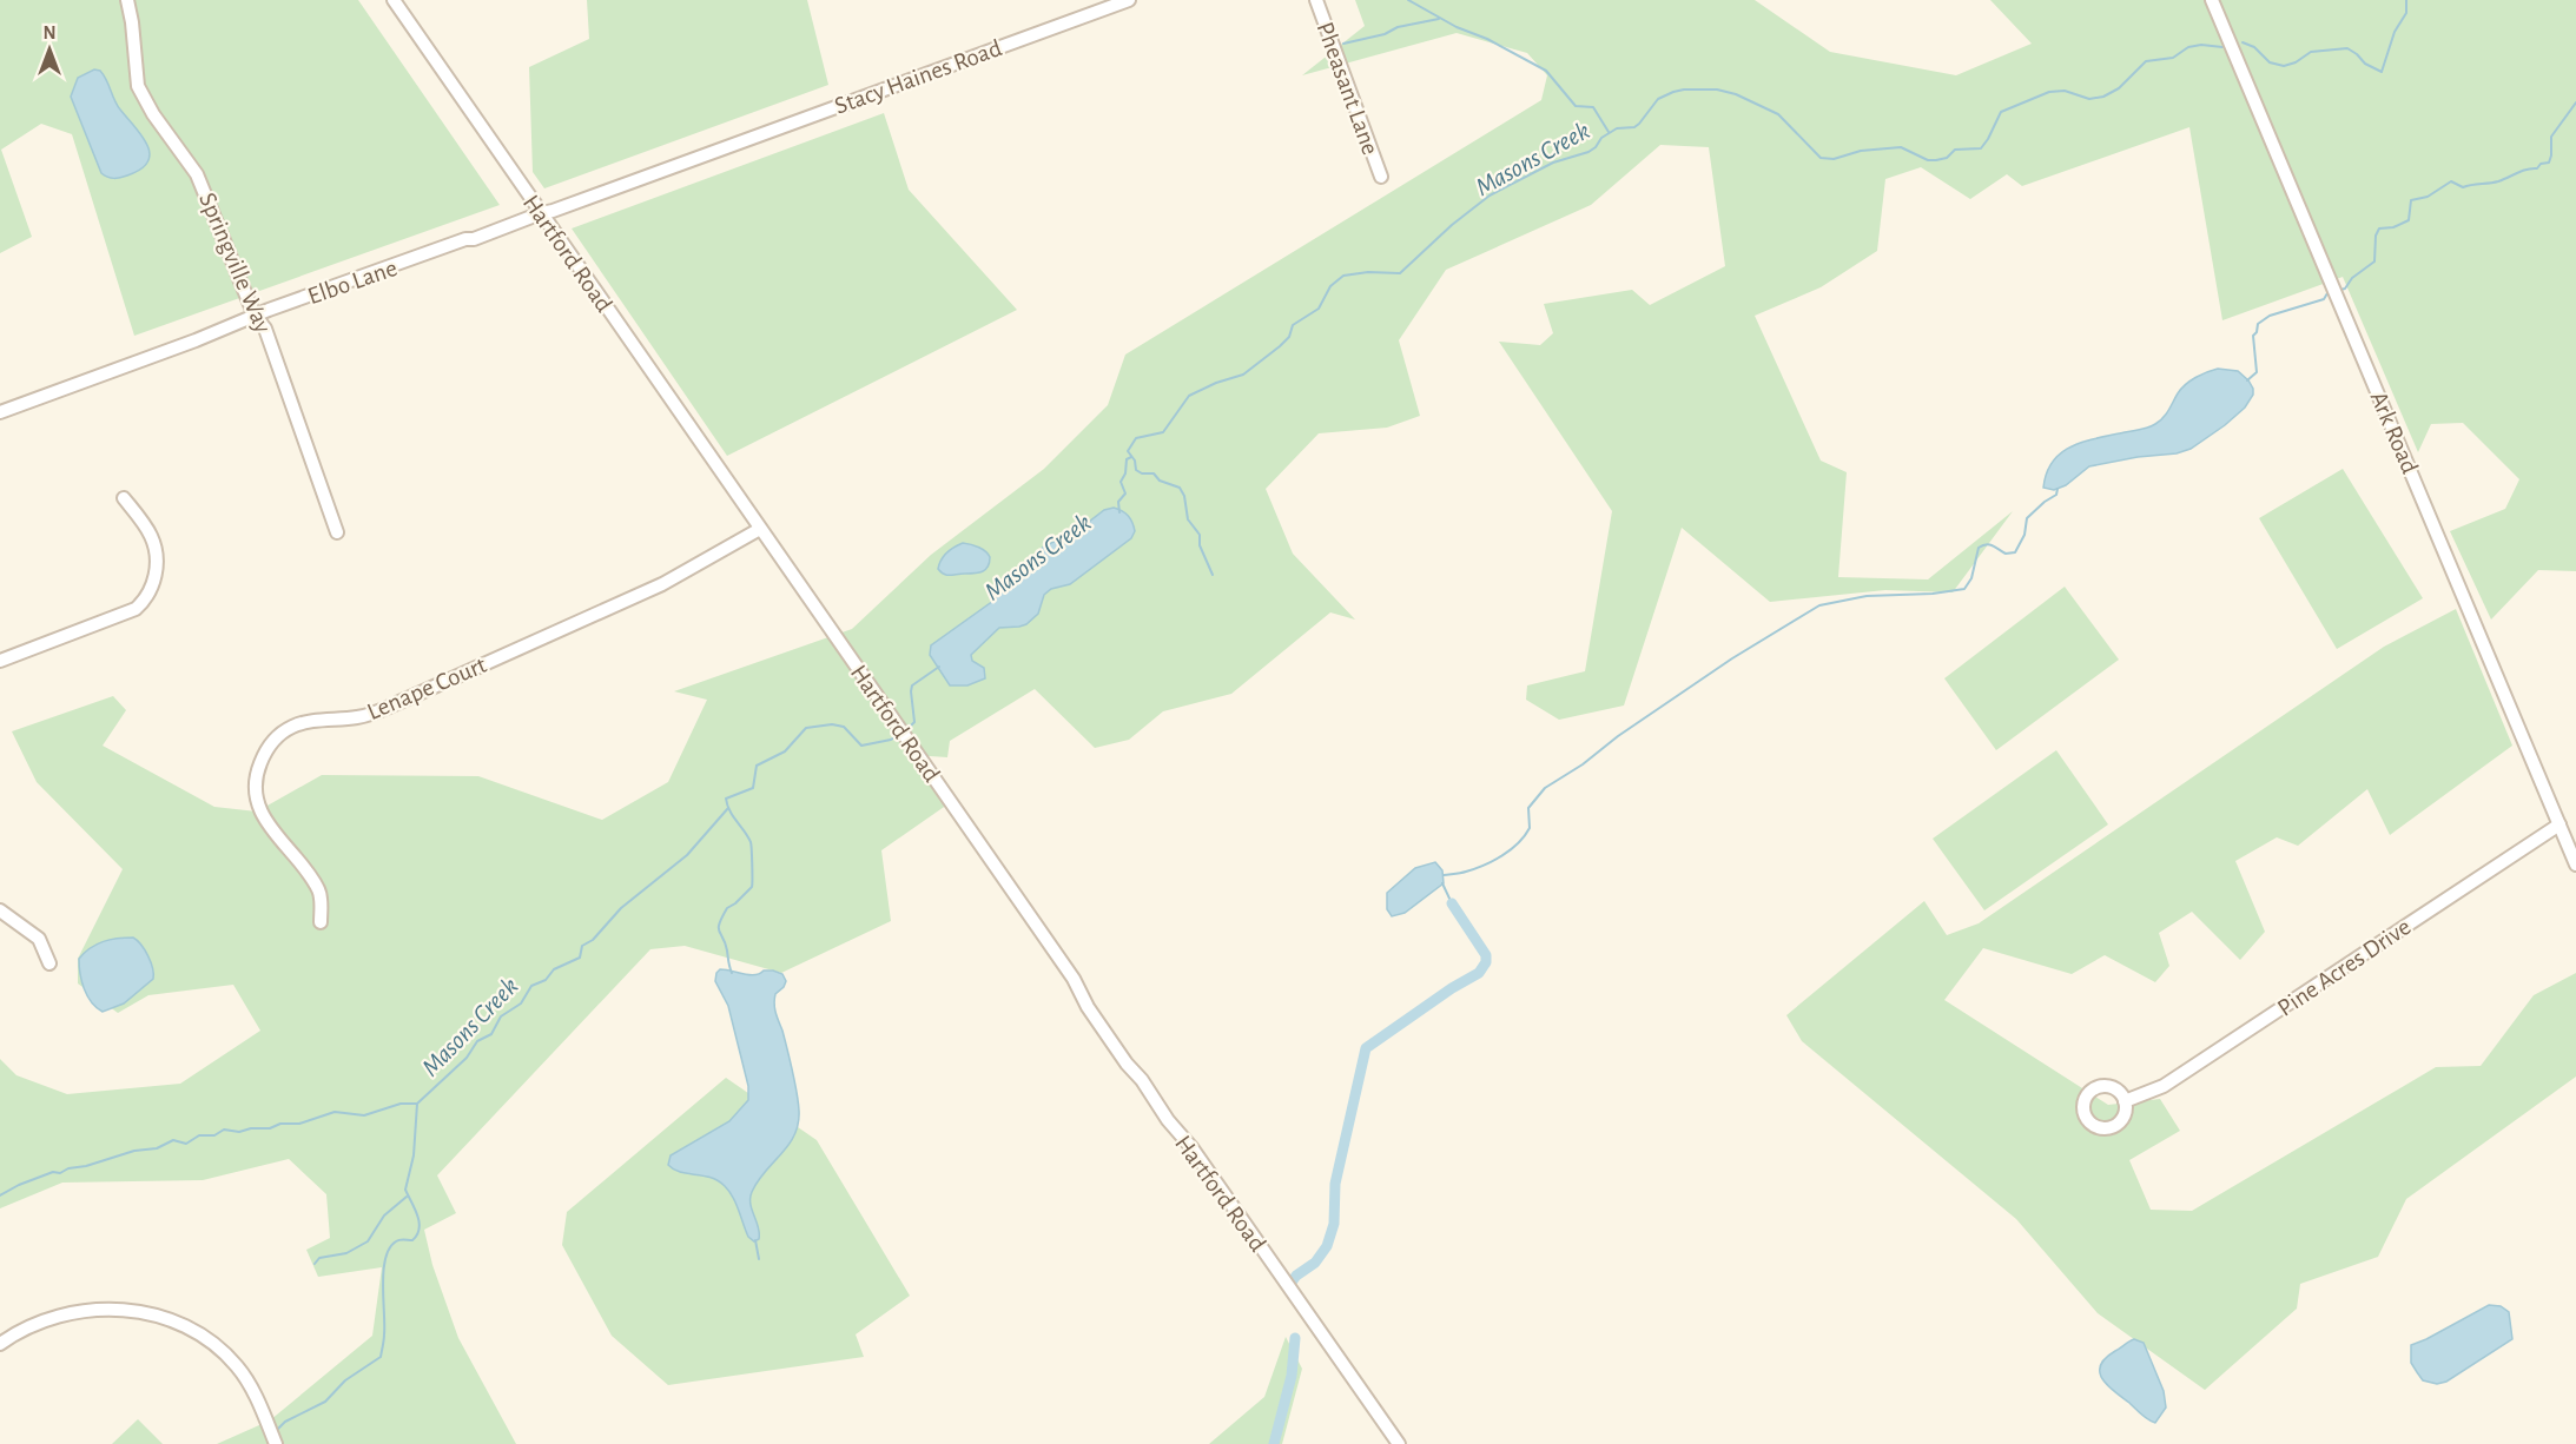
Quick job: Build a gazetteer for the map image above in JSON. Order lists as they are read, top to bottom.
{
  "streets": {
    "street": [
      "Stacy Haines Road",
      "Pheasant Lane",
      "Hartford Road",
      "Springville Way",
      "Elbo Lane",
      "Ark Road",
      "Lenape Court",
      "Pine Acres Drive"
    ]
  },
  "crossings": [
    ["Stacy Haines Road", "Elbo Lane"],
    ["Hartford Road", "Elbo Lane"],
    ["Hartford Road", "Lenape Court"],
    ["Springville Way", "Elbo Lane"],
    ["Ark Road", "Pine Acres Drive"]
  ],
  "water": ["Masons Creek"],
  "north": "top"
}
